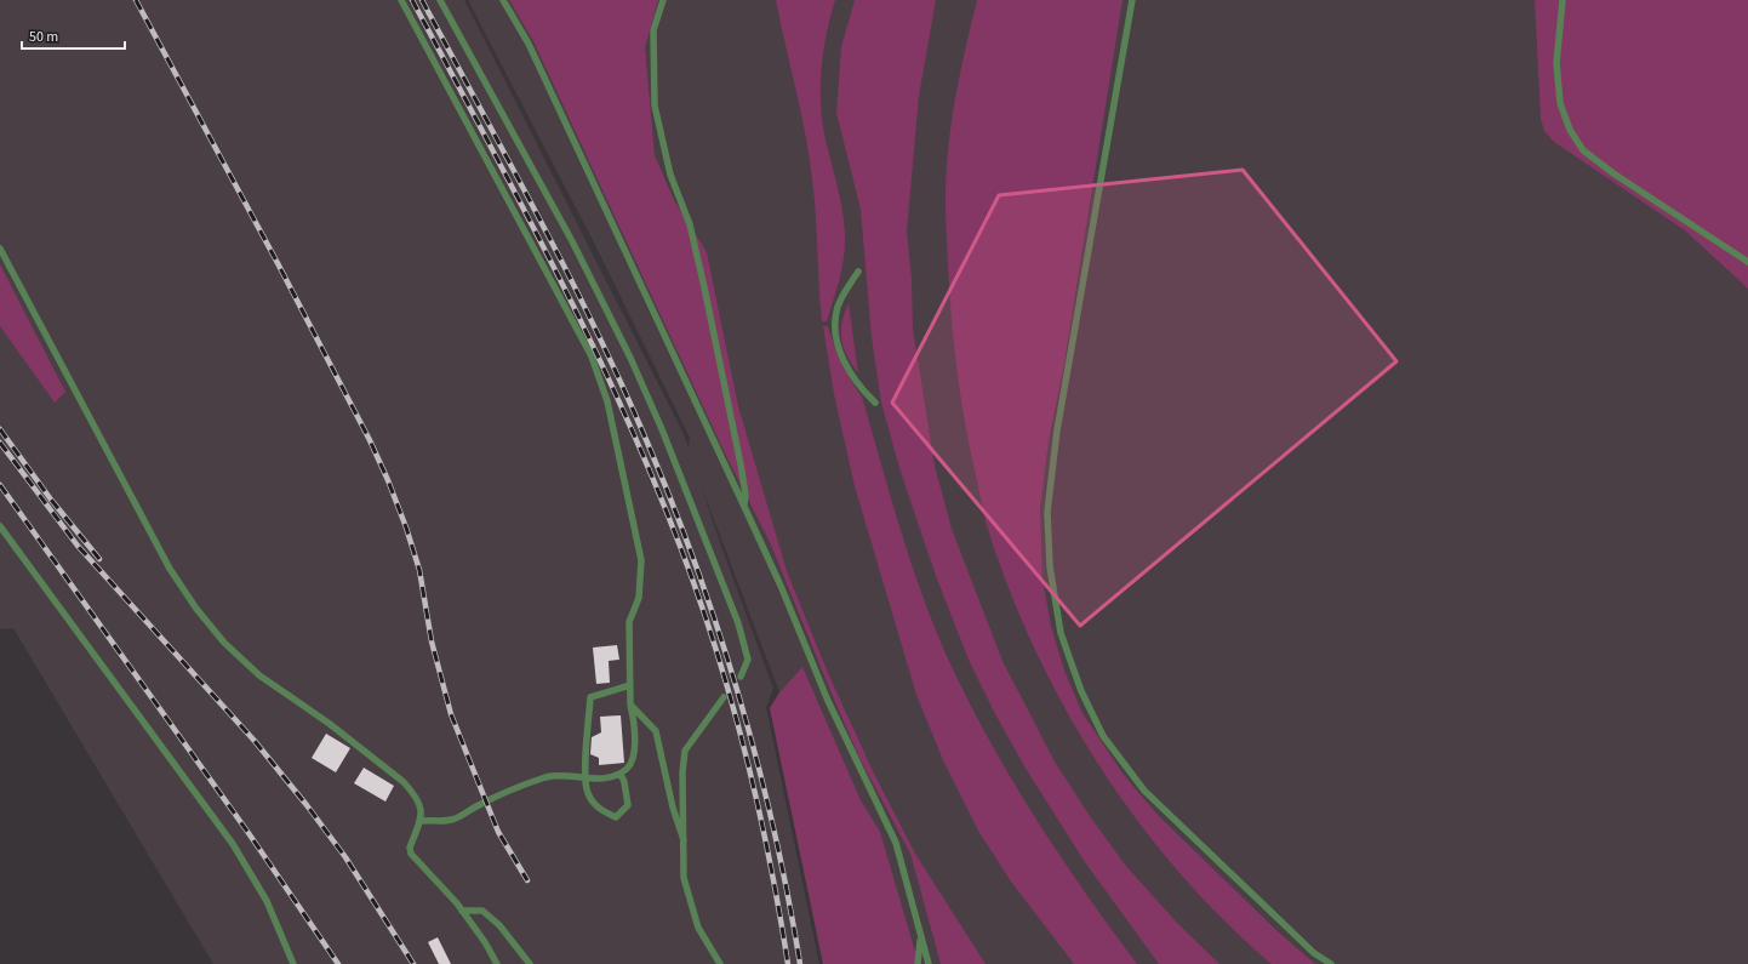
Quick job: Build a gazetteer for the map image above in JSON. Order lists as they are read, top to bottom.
{
  "scale_bar": "50 m"
}
